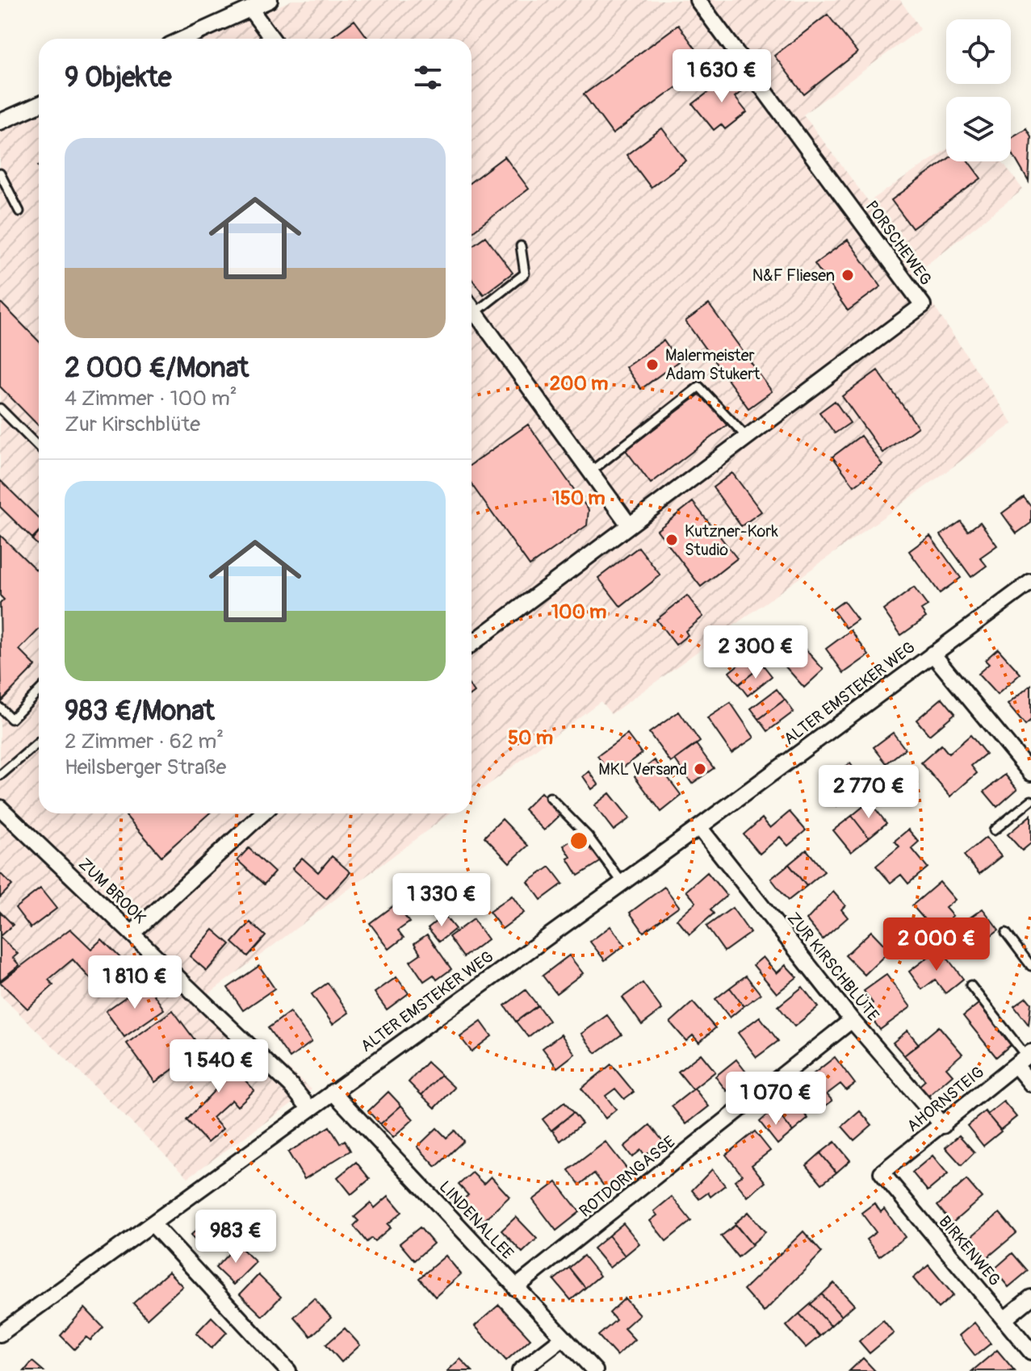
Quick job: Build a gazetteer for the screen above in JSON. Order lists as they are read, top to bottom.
{
  "streets": {
    "street": [
      "PORSCHEWEG",
      "ALTER EMSTEKER WEG",
      "ZUM BROOK",
      "ZUR KIRSCHBLÜTE",
      "AHORNSTEIG",
      "ROTDORNGASSE",
      "LINDENALLEE",
      "BIRKENWEG"
    ]
  },
  "crossings": [
    ["ALTER EMSTEKER WEG", "ZUM BROOK"],
    ["ALTER EMSTEKER WEG", "ZUR KIRSCHBLÜTE"],
    ["ALTER EMSTEKER WEG", "LINDENALLEE"],
    ["ZUR KIRSCHBLÜTE", "AHORNSTEIG"],
    ["ZUR KIRSCHBLÜTE", "ROTDORNGASSE"],
    ["AHORNSTEIG", "BIRKENWEG"],
    ["ROTDORNGASSE", "LINDENALLEE"]
  ],
  "places": [
    "N&F Fliesen",
    "Malermeister Adam Stukert",
    "Kutzner-Kork Studio",
    "MKL Versand"
  ],
  "page": {
    "heading": "9 Objekte",
    "price": [
      "1 630 €",
      "2 300 €",
      "2 770 €",
      "1 330 €",
      "2 000 €",
      "1 810 €",
      "1 540 €",
      "1 070 €",
      "983 €"
    ],
    "list": [
      {
        "name": "2 000 €/Monat",
        "note": "4 Zimmer · 100 m² · Zur Kirschblüte"
      },
      {
        "name": "983 €/Monat",
        "note": "2 Zimmer · 62 m² · Heilsberger Straße"
      }
    ]
  },
  "rings": [
    "200 m",
    "150 m",
    "100 m",
    "50 m"
  ]
}
